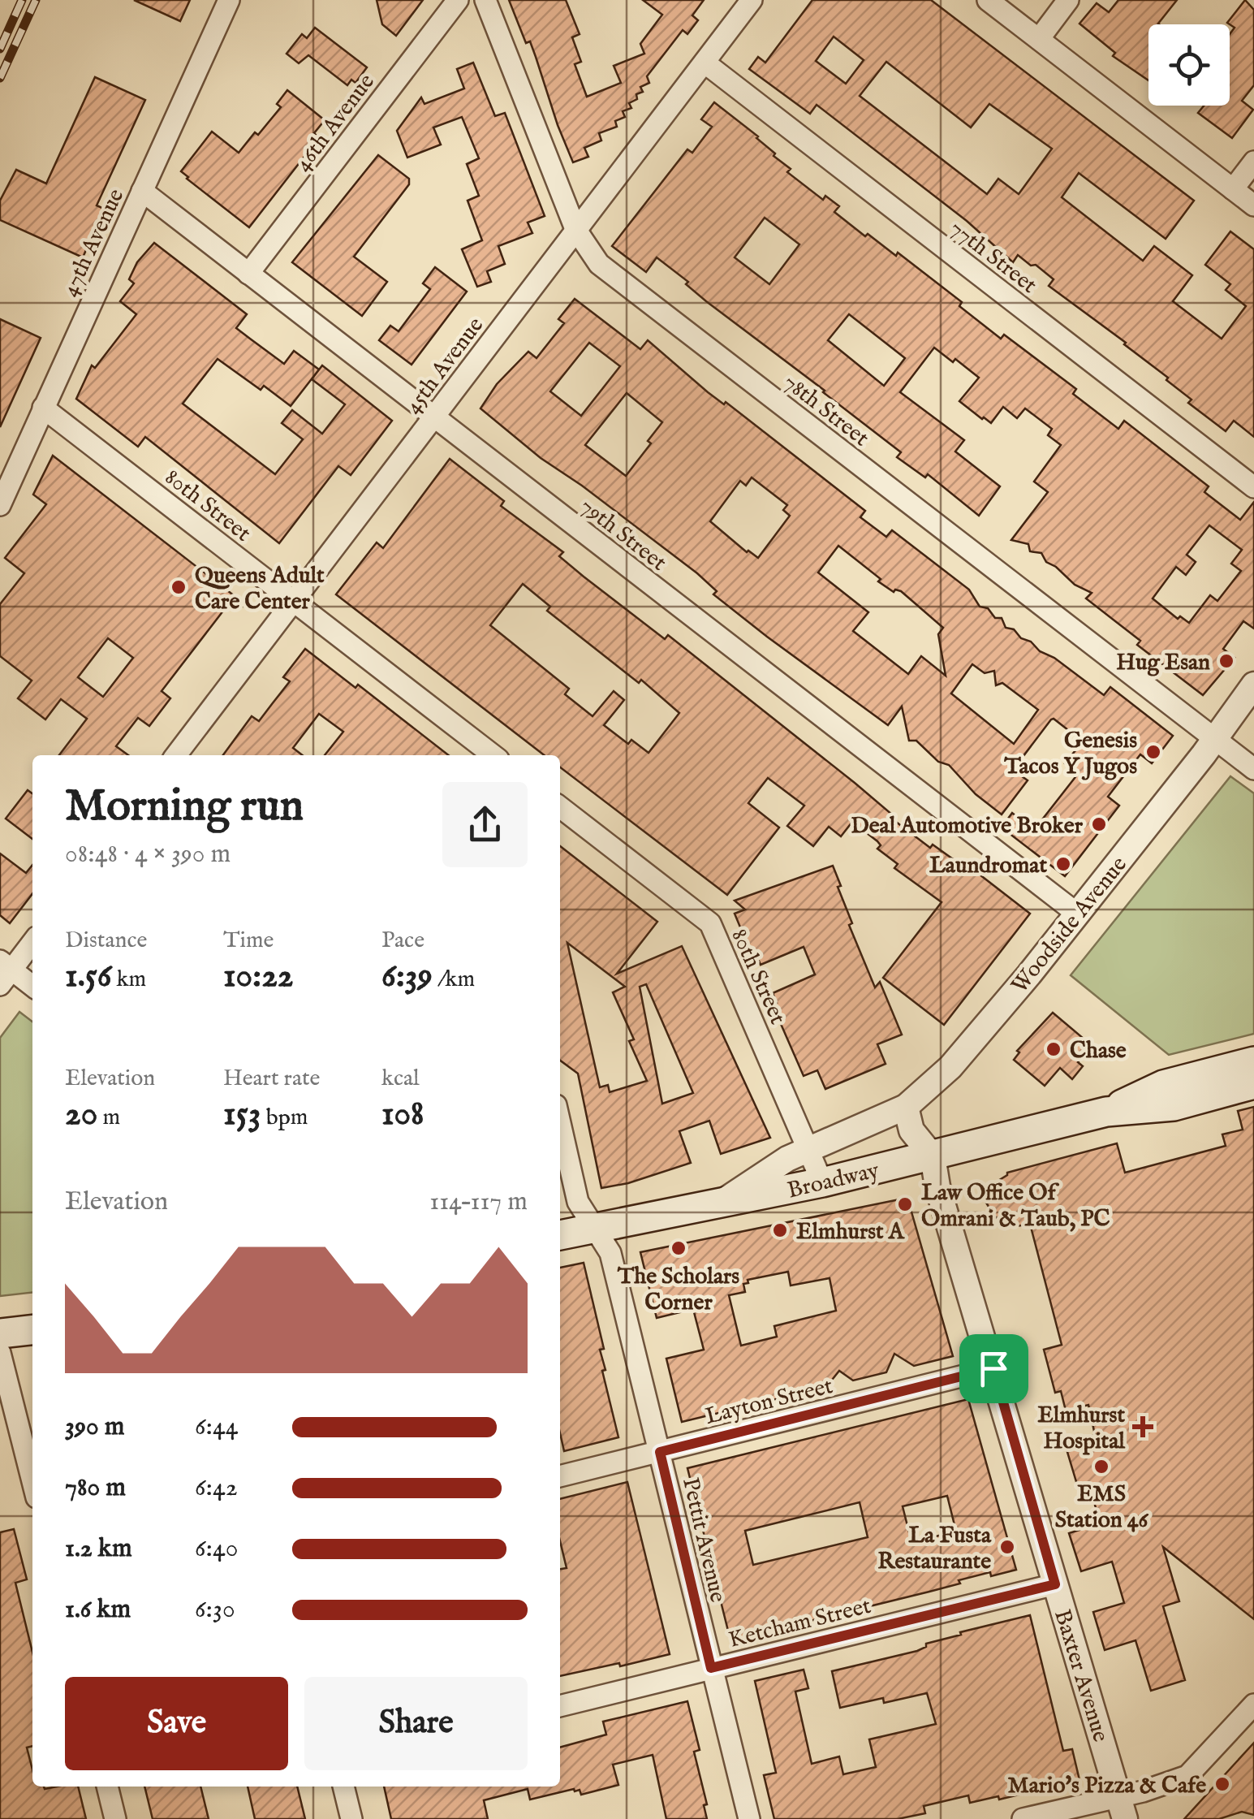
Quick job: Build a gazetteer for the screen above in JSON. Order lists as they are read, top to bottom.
{
  "streets": {
    "main road": ["Broadway"],
    "street": [
      "46th Avenue",
      "47th Avenue",
      "77th Street",
      "45th Avenue",
      "78th Street",
      "80th Street",
      "79th Street",
      "Woodside Avenue",
      "Layton Street",
      "Pettit Avenue",
      "Ketcham Street",
      "Baxter Avenue"
    ]
  },
  "crossings": [
    ["46th Avenue", "79th Street"],
    ["47th Avenue", "80th Street"],
    ["47th Avenue", "79th Street"],
    ["77th Street", "45th Avenue"],
    ["45th Avenue", "78th Street"],
    ["45th Avenue", "80th Street"],
    ["45th Avenue", "79th Street"],
    ["78th Street", "Woodside Avenue"],
    ["80th Street", "Woodside Avenue"],
    ["80th Street", "Broadway"],
    ["79th Street", "Woodside Avenue"],
    ["Woodside Avenue", "Broadway"],
    ["Broadway", "Pettit Avenue"],
    ["Broadway", "Baxter Avenue"],
    ["Layton Street", "Pettit Avenue"],
    ["Layton Street", "Baxter Avenue"],
    ["Pettit Avenue", "Ketcham Street"],
    ["Ketcham Street", "Baxter Avenue"]
  ],
  "places": {
    "other": [
      "Queens Adult Care Center",
      "Hug Esan",
      "Genesis Tacos Y Jugos",
      "Deal Automotive Broker",
      "Laundromat",
      "Chase",
      "Law Office Of Omrani & Taub, PC",
      "Elmhurst A",
      "The Scholars Corner",
      "EMS Station 46",
      "La Fusta Restaurante",
      "Mario's Pizza & Cafe"
    ],
    "health": ["Elmhurst Hospital"]
  },
  "page": {
    "heading": ["Morning run", "08:48 · 4 × 390 m"],
    "stats": [
      ["Distance", "1.56 km"],
      ["Time", "10:22"],
      ["Pace", "6:39 /km"],
      ["Elevation", "20 m"],
      ["Heart rate", "153 bpm"],
      ["kcal", "108"]
    ],
    "chart": ["Elevation", "114–117 m"],
    "list": [
      {
        "name": "390 m",
        "note": "6:44"
      },
      {
        "name": "780 m",
        "note": "6:42"
      },
      {
        "name": "1.2 km",
        "note": "6:40"
      },
      {
        "name": "1.6 km",
        "note": "6:30"
      }
    ],
    "buttons": ["Save", "Share"]
  }
}
